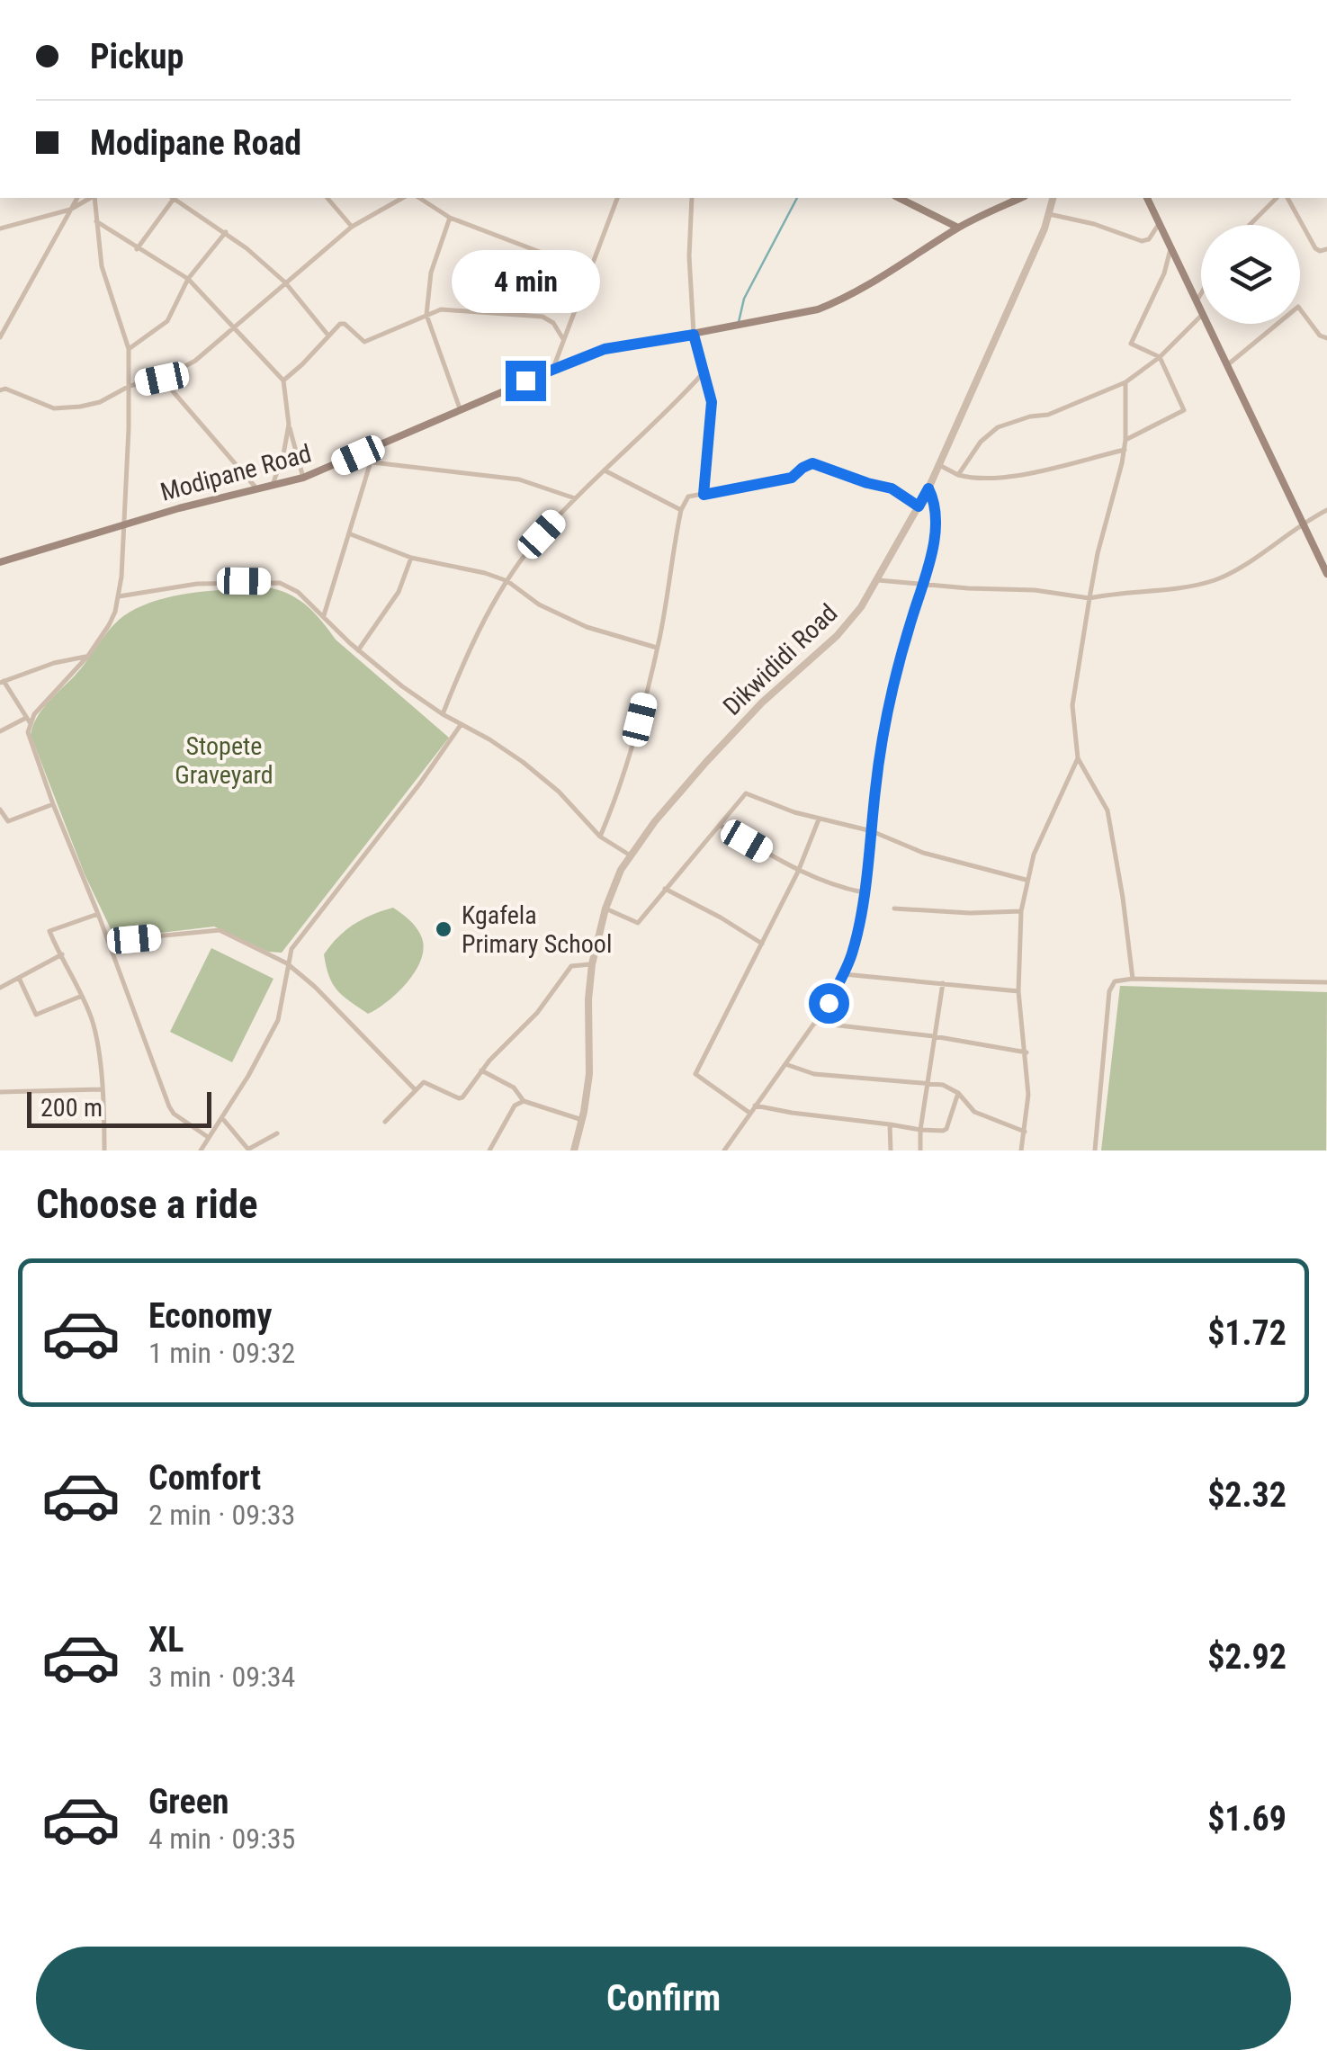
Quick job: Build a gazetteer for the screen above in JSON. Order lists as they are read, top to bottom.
{
  "streets": {
    "main road": ["Modipane Road"],
    "street": ["Dikwididi Road"]
  },
  "parks": ["Stopete Graveyard"],
  "places": ["Kgafela Primary School"],
  "scale_bar": "200 m",
  "page": {
    "banner": ["Pickup", "Modipane Road"],
    "bubble": "4 min",
    "scale": "200 m",
    "heading": "Choose a ride",
    "list": [
      {
        "name": "Economy",
        "note": "1 min · 09:32",
        "value": "$1.72"
      },
      {
        "name": "Comfort",
        "note": "2 min · 09:33",
        "value": "$2.32"
      },
      {
        "name": "XL",
        "note": "3 min · 09:34",
        "value": "$2.92"
      },
      {
        "name": "Green",
        "note": "4 min · 09:35",
        "value": "$1.69"
      }
    ],
    "buttons": "Confirm"
  }
}
